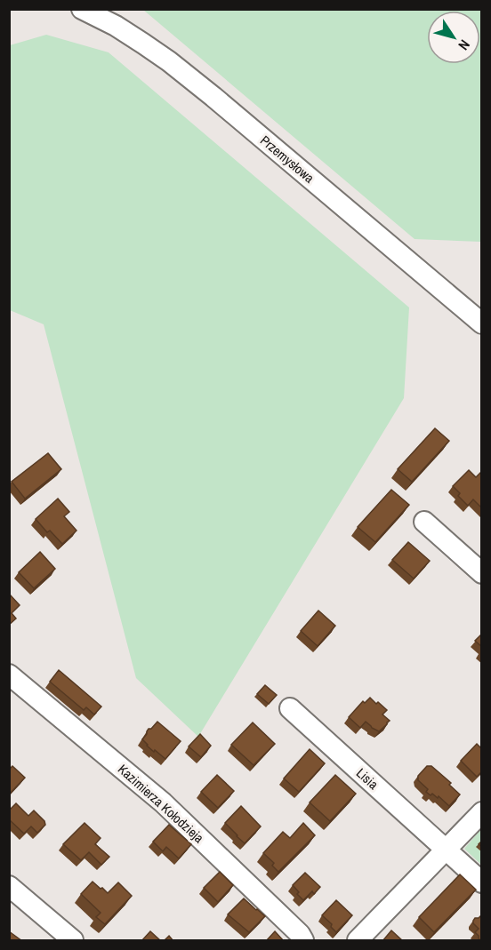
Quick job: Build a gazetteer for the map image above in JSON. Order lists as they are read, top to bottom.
{
  "streets": {
    "street": ["Przemysłowa", "Lisia", "Kazimierza Kołodzieja"]
  },
  "north": "bottom right"
}
